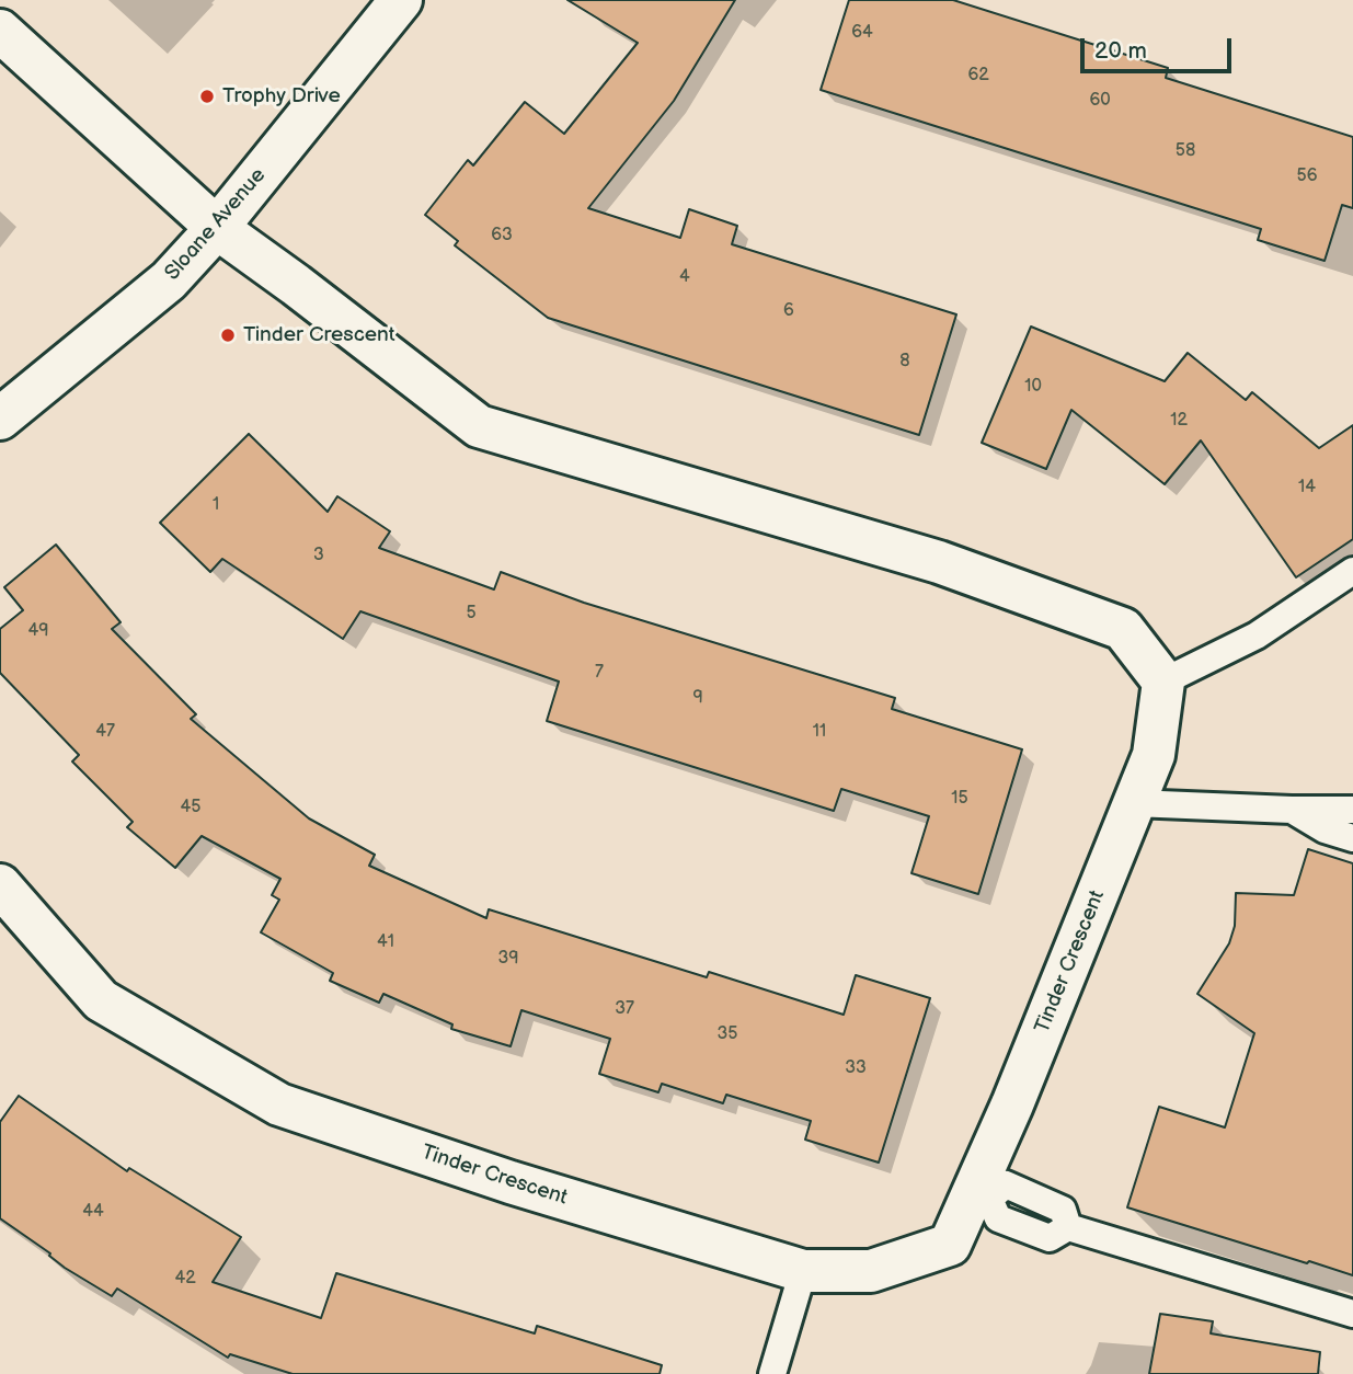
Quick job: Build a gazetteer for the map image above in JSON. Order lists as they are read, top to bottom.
{
  "streets": {
    "street": ["Sloane Avenue", "Tinder Crescent"]
  },
  "places": ["Trophy Drive", "Tinder Crescent"],
  "house_numbers": [
    "64",
    "62",
    "60",
    "58",
    "56",
    "63",
    "4",
    "6",
    "8",
    "10",
    "12",
    "14",
    "1",
    "3",
    "5",
    "49",
    "7",
    "9",
    "47",
    "11",
    "15",
    "45",
    "41",
    "39",
    "37",
    "35",
    "33",
    "44",
    "42"
  ],
  "scale_bar": "20 m"
}
